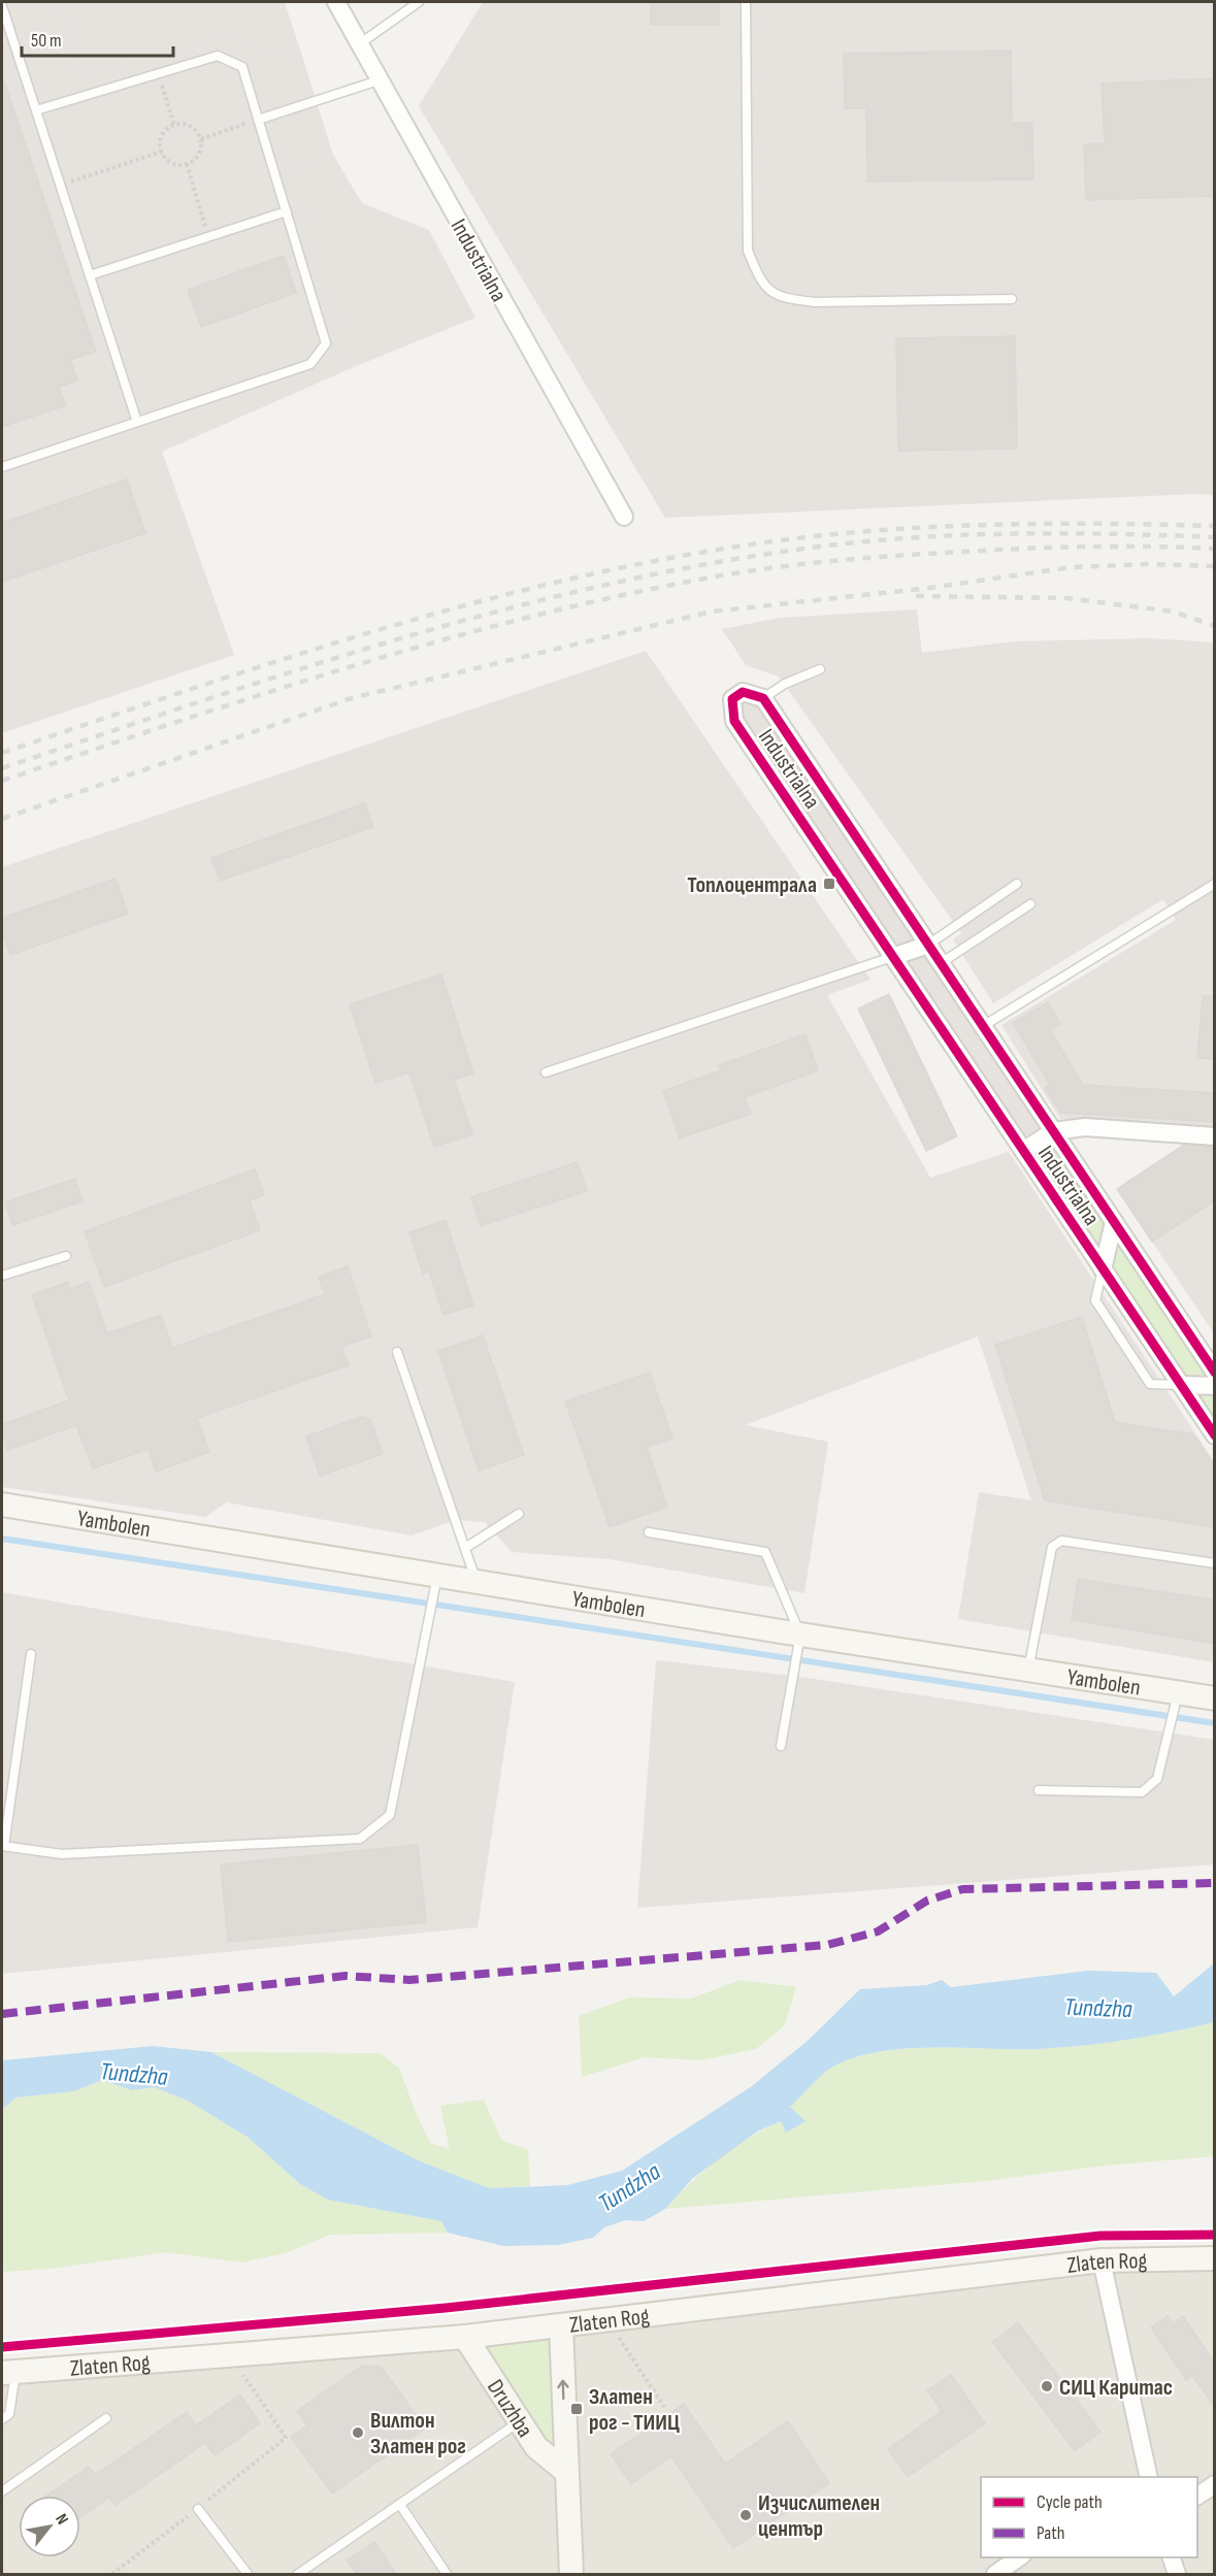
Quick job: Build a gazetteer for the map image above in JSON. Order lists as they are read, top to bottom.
{
  "streets": {
    "street": [
      "Industrialna",
      "Yambolen",
      "Zlaten Rog",
      "Druzhba"
    ]
  },
  "crossings": [
    ["Zlaten Rog", "Druzhba"]
  ],
  "water": ["Tundzha"],
  "places": {
    "transit": ["Топлоцентрала", "Златен рог - ТИИЦ"],
    "other": ["СИЦ Каритас", "Вилтон Златен рог", "Изчислителен център"]
  },
  "legend": ["Cycle path", "Path"],
  "scale_bar": "50 m",
  "north": "top right"
}
